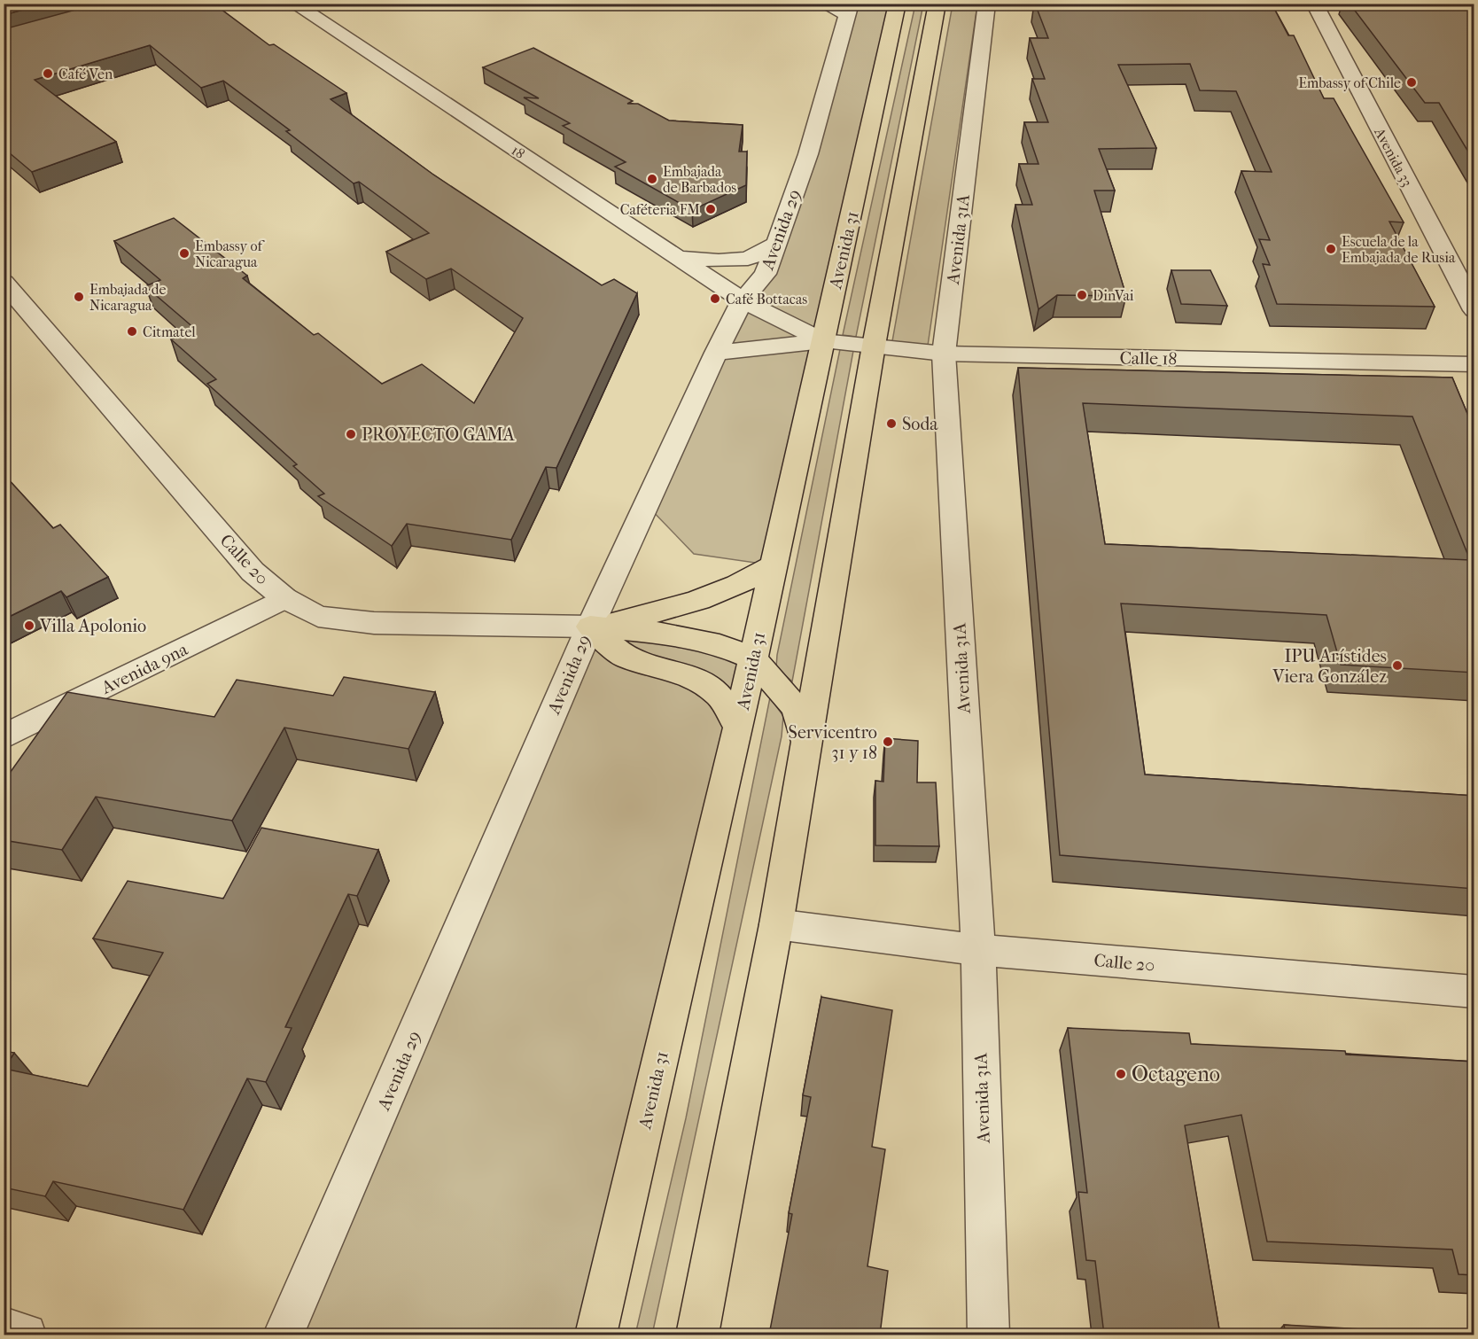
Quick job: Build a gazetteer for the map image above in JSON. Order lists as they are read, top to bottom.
{
  "streets": {
    "main road": ["Avenida 31"],
    "street": [
      "18",
      "Avenida 33",
      "Avenida 29",
      "Avenida 31A",
      "Calle 18",
      "Calle 20",
      "Avenida 9na"
    ]
  },
  "crossings": [
    ["18", "Avenida 29"],
    ["18", "Calle 18"],
    ["Avenida 29", "Calle 18"],
    ["Avenida 29", "Calle 20"],
    ["Avenida 31A", "Calle 18"],
    ["Avenida 31A", "Calle 20"],
    ["Avenida 31", "Calle 18"],
    ["Calle 20", "Avenida 9na"]
  ],
  "places": [
    "Café Ven",
    "Embassy of Chile",
    "Embajada de Barbados",
    "Caféteria FM",
    "Escuela de la Embajada de Rusia",
    "Embassy of Nicaragua",
    "DinVai",
    "Embajada de Nicaragua",
    "Café Bottacas",
    "Citmatel",
    "Soda",
    "PROYECTO GAMA",
    "Villa Apolonio",
    "IPU Arístides Viera González",
    "Servicentro 31 y 18",
    "Octageno"
  ]
}
